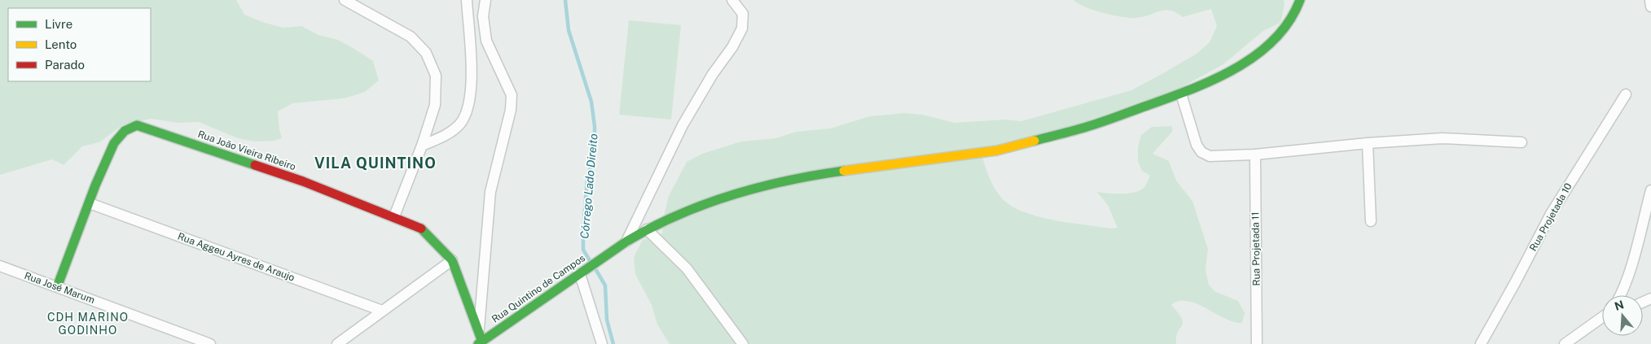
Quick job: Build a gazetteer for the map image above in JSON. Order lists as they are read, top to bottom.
{
  "streets": {
    "main road": ["Rua João Vieira Ribeiro", "Rua Quintino de Campos"],
    "street": [
      "Rua Projetada 10",
      "Rua Projetada 11",
      "Rua Aggeu Ayres de Araujo",
      "Rua José Marum"
    ]
  },
  "crossings": [
    ["Rua João Vieira Ribeiro", "Rua Aggeu Ayres de Araujo"]
  ],
  "districts": ["VILA QUINTINO", "CDH MARINO GODINHO"],
  "water": ["Córrego Lado Direito"],
  "legend": ["Livre", "Lento", "Parado"],
  "north": "top"
}
